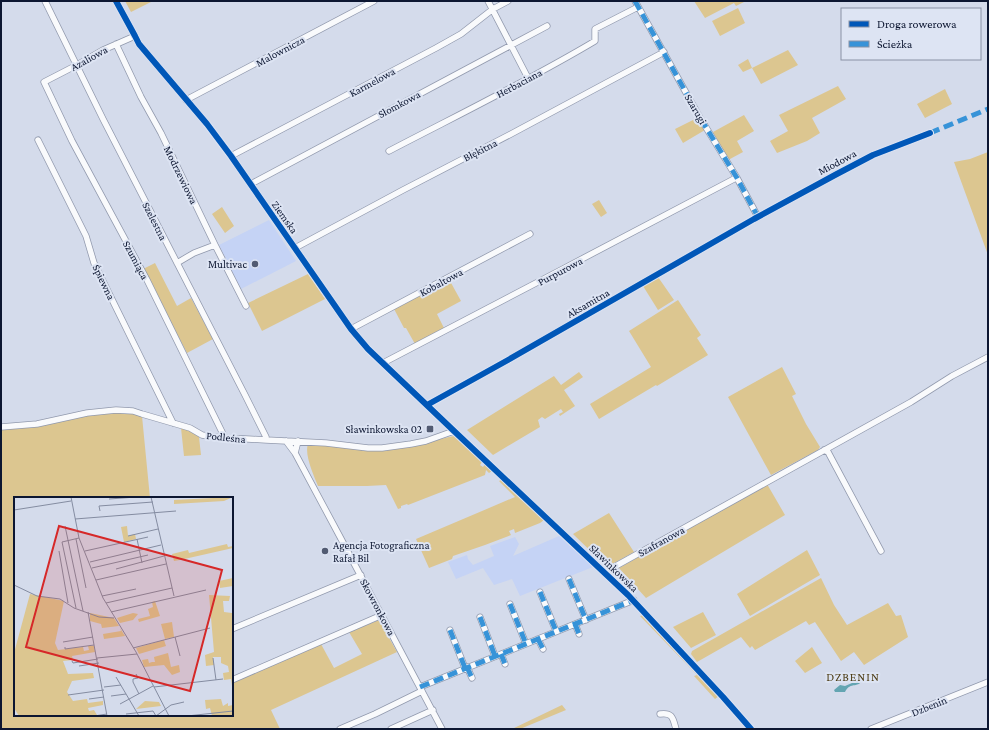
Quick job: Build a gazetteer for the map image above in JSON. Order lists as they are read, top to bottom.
{
  "streets": {
    "street": [
      "Malownicza",
      "Azaliowa",
      "Karmelowa",
      "Herbaciana",
      "Słomkowa",
      "Szarugi",
      "Błękitna",
      "Miodowa",
      "Modrzewiowa",
      "Ziemska",
      "Szelestna",
      "Szumiąca",
      "Purpurowa",
      "Śpiewna",
      "Kobaltowa",
      "Aksamitna",
      "Podleśna",
      "Szafranowa",
      "Sławinkowska",
      "Skowronkowa",
      "Dzbenin"
    ]
  },
  "crossings": [
    ["Malownicza", "Ziemska"],
    ["Azaliowa", "Modrzewiowa"],
    ["Azaliowa", "Ziemska"],
    ["Azaliowa", "Szelestna"],
    ["Azaliowa", "Szumiąca"],
    ["Karmelowa", "Ziemska"],
    ["Herbaciana", "Szarugi"],
    ["Słomkowa", "Ziemska"],
    ["Szarugi", "Błękitna"],
    ["Szarugi", "Miodowa"],
    ["Szarugi", "Purpurowa"],
    ["Szarugi", "Aksamitna"],
    ["Błękitna", "Ziemska"],
    ["Miodowa", "Aksamitna"],
    ["Ziemska", "Purpurowa"],
    ["Ziemska", "Kobaltowa"],
    ["Ziemska", "Aksamitna"],
    ["Ziemska", "Podleśna"],
    ["Ziemska", "Sławinkowska"],
    ["Szelestna", "Podleśna"],
    ["Szumiąca", "Podleśna"],
    ["Śpiewna", "Podleśna"],
    ["Podleśna", "Sławinkowska"],
    ["Podleśna", "Skowronkowa"],
    ["Szafranowa", "Sławinkowska"]
  ],
  "districts": ["DZBENIN"],
  "places": {
    "other": ["Multivac", "Agencja Fotograficzna Rafał Bil"],
    "transit": ["Sławinkowska 02"]
  },
  "legend": ["Droga rowerowa", "Ścieżka"]
}
